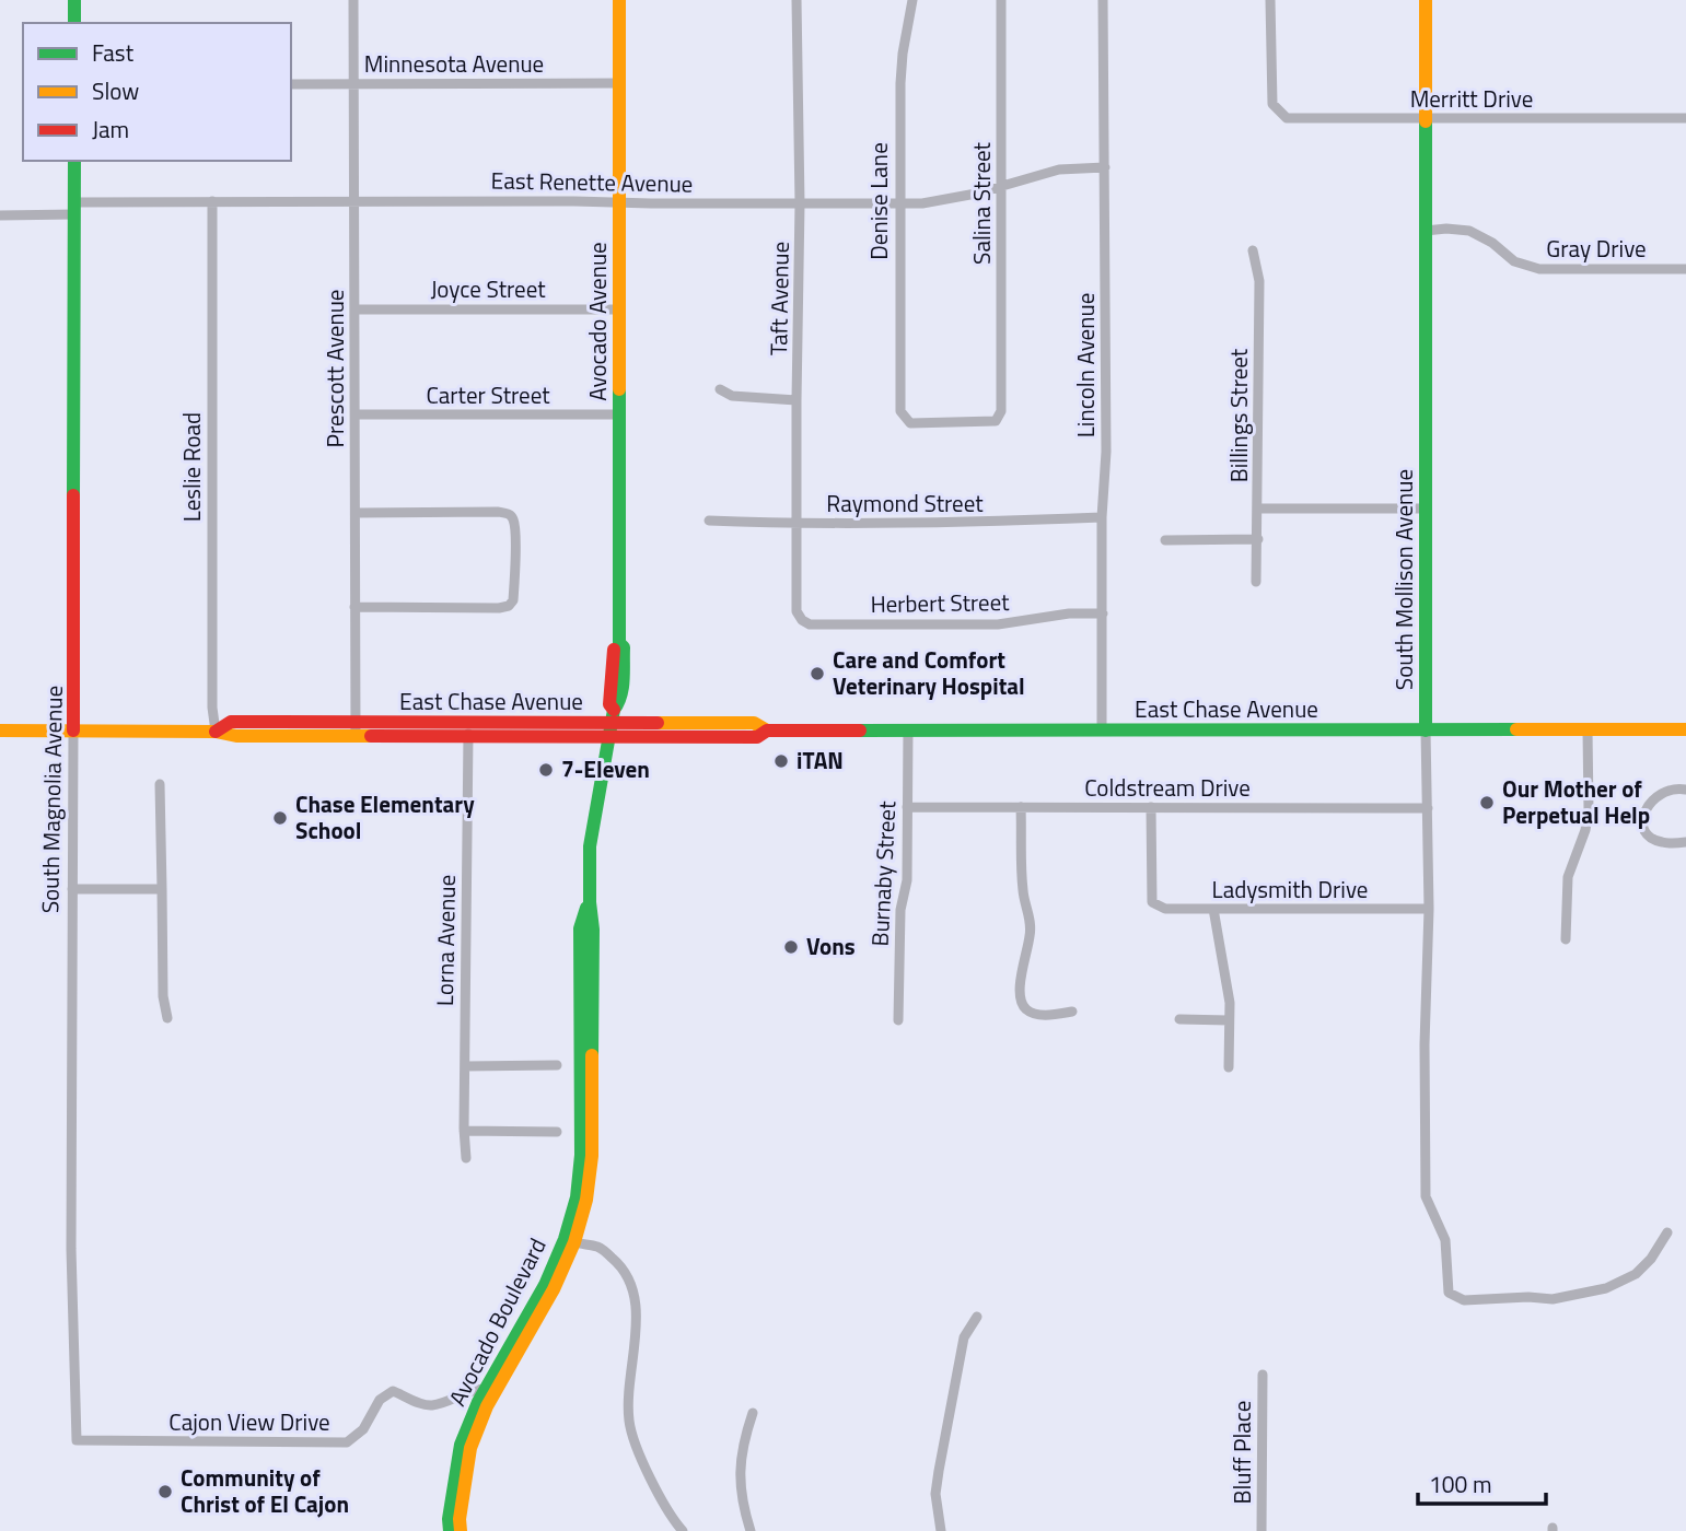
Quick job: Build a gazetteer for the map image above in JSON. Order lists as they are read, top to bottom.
{
  "streets": {
    "main road": [
      "Avocado Avenue",
      "South Mollison Avenue",
      "East Chase Avenue",
      "South Magnolia Avenue",
      "Avocado Boulevard"
    ],
    "street": [
      "Minnesota Avenue",
      "Merritt Drive",
      "East Renette Avenue",
      "Denise Lane",
      "Salina Street",
      "Gray Drive",
      "Joyce Street",
      "Taft Avenue",
      "Lincoln Avenue",
      "Prescott Avenue",
      "Carter Street",
      "Billings Street",
      "Leslie Road",
      "Raymond Street",
      "Herbert Street",
      "Coldstream Drive",
      "Burnaby Street",
      "Ladysmith Drive",
      "Lorna Avenue",
      "Cajon View Drive",
      "Bluff Place"
    ]
  },
  "crossings": [
    ["Minnesota Avenue", "Avocado Avenue"],
    ["Minnesota Avenue", "Prescott Avenue"],
    ["Merritt Drive", "South Mollison Avenue"],
    ["East Renette Avenue", "Denise Lane"],
    ["East Renette Avenue", "Salina Street"],
    ["East Renette Avenue", "Taft Avenue"],
    ["East Renette Avenue", "Avocado Avenue"],
    ["East Renette Avenue", "Lincoln Avenue"],
    ["East Renette Avenue", "Prescott Avenue"],
    ["East Renette Avenue", "Leslie Road"],
    ["East Renette Avenue", "South Magnolia Avenue"],
    ["Denise Lane", "Salina Street"],
    ["Gray Drive", "South Mollison Avenue"],
    ["Joyce Street", "Avocado Avenue"],
    ["Joyce Street", "Prescott Avenue"],
    ["Taft Avenue", "Raymond Street"],
    ["Taft Avenue", "Herbert Street"],
    ["Avocado Avenue", "Carter Street"],
    ["Avocado Avenue", "East Chase Avenue"],
    ["Avocado Avenue", "Avocado Boulevard"],
    ["Lincoln Avenue", "Raymond Street"],
    ["Lincoln Avenue", "Herbert Street"],
    ["Lincoln Avenue", "East Chase Avenue"],
    ["Prescott Avenue", "Carter Street"],
    ["Prescott Avenue", "East Chase Avenue"],
    ["Leslie Road", "East Chase Avenue"],
    ["South Mollison Avenue", "East Chase Avenue"],
    ["South Mollison Avenue", "Coldstream Drive"],
    ["South Mollison Avenue", "Ladysmith Drive"],
    ["East Chase Avenue", "South Magnolia Avenue"],
    ["East Chase Avenue", "Burnaby Street"],
    ["East Chase Avenue", "Lorna Avenue"],
    ["East Chase Avenue", "Avocado Boulevard"],
    ["Coldstream Drive", "Burnaby Street"],
    ["Coldstream Drive", "Ladysmith Drive"],
    ["South Magnolia Avenue", "Cajon View Drive"],
    ["Avocado Boulevard", "Cajon View Drive"]
  ],
  "places": [
    "Care and Comfort Veterinary Hospital",
    "iTAN",
    "7-Eleven",
    "Our Mother of Perpetual Help",
    "Chase Elementary School",
    "Vons",
    "Community of Christ of El Cajon"
  ],
  "legend": ["Fast", "Slow", "Jam"],
  "scale_bar": "100 m"
}
